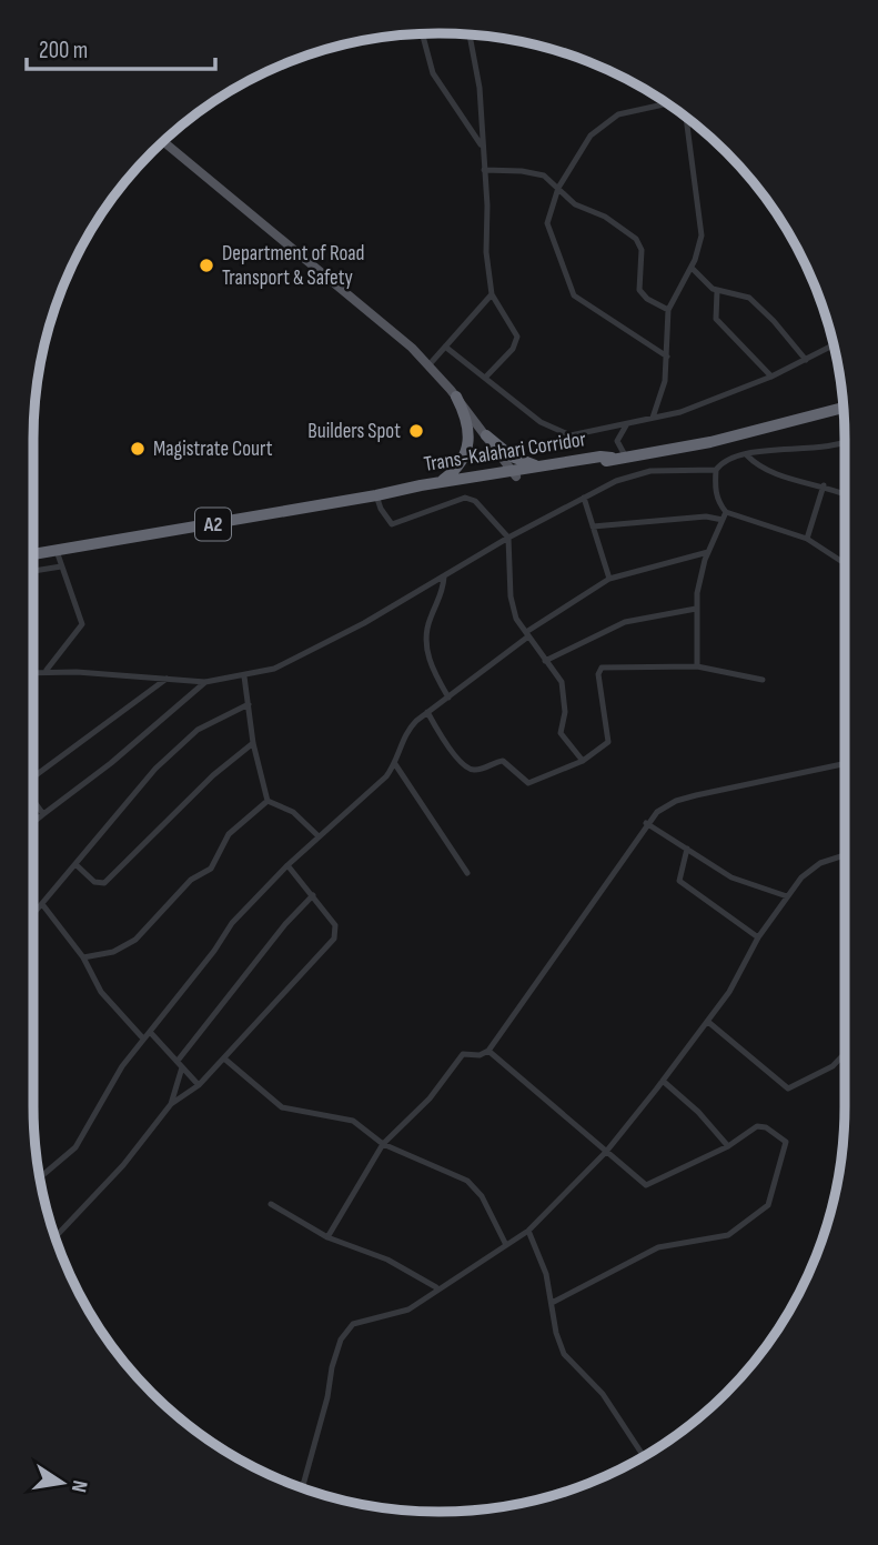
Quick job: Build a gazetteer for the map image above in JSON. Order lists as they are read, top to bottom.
{
  "streets": {
    "highway": ["Trans-Kalahari Corridor", "A2"]
  },
  "places": ["Department of Road Transport & Safety", "Builders Spot", "Magistrate Court"],
  "scale_bar": "200 m",
  "north": "right"
}
